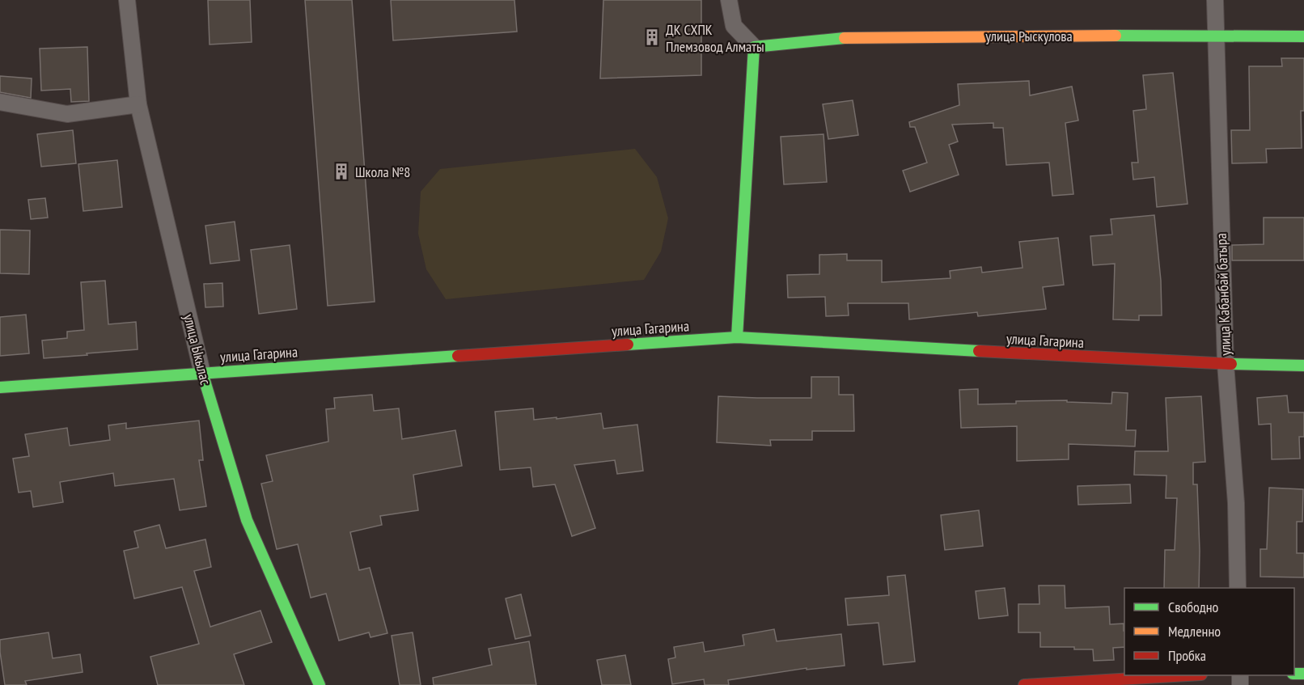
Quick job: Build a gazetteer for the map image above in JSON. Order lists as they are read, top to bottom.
{
  "streets": {
    "street": [
      "улица Рыскулова",
      "улица Кабанбай батыра",
      "улица Гагарина",
      "улица Ыкылас"
    ]
  },
  "crossings": [
    ["улица Рыскулова", "улица Кабанбай батыра"],
    ["улица Кабанбай батыра", "улица Гагарина"],
    ["улица Гагарина", "улица Ыкылас"]
  ],
  "places": {
    "building": ["ДК СХПК Племзовод Алматы", "Школа №8"]
  },
  "legend": ["Свободно", "Медленно", "Пробка"]
}
